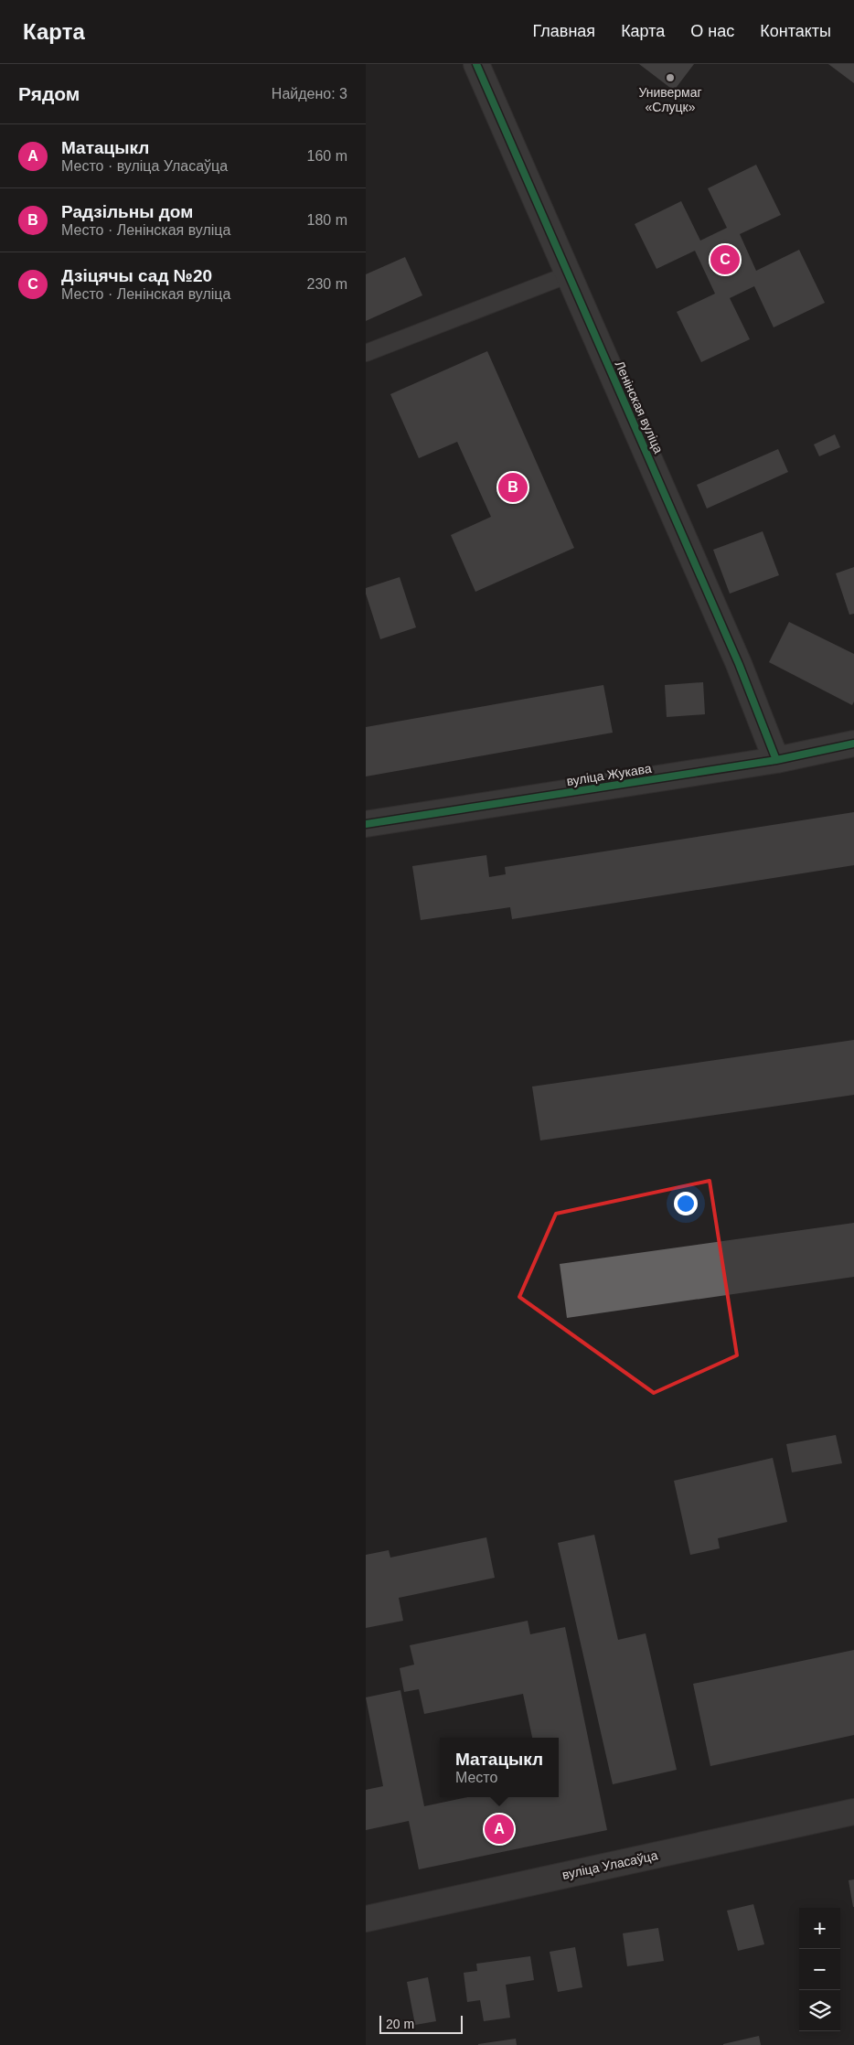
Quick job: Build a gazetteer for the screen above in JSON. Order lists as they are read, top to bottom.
{
  "streets": {
    "street": ["Ленінская вуліца", "вуліца Жукава", "вуліца Уласаўца"]
  },
  "crossings": [
    ["Ленінская вуліца", "вуліца Жукава"]
  ],
  "places": ["Универмаг «Слуцк»"],
  "scale_bar": "20 m",
  "page": {
    "header": "Карта",
    "nav": [
      "Главная",
      "Карта",
      "О нас",
      "Контакты"
    ],
    "heading": ["Рядом", "Найдено: 3"],
    "list": [
      {
        "mark": "A",
        "name": "Матацыкл",
        "note": "Место · вуліца Уласаўца",
        "value": "160 m"
      },
      {
        "mark": "B",
        "name": "Радзільны дом",
        "note": "Место · Ленінская вуліца",
        "value": "180 m"
      },
      {
        "mark": "C",
        "name": "Дзіцячы сад №20",
        "note": "Место · Ленінская вуліца",
        "value": "230 m"
      }
    ],
    "pins": ["C", "B", "A"],
    "popup": ["Матацыкл", "Место"],
    "map_buttons": ["+", "−"],
    "scale": "20 m"
  }
}
